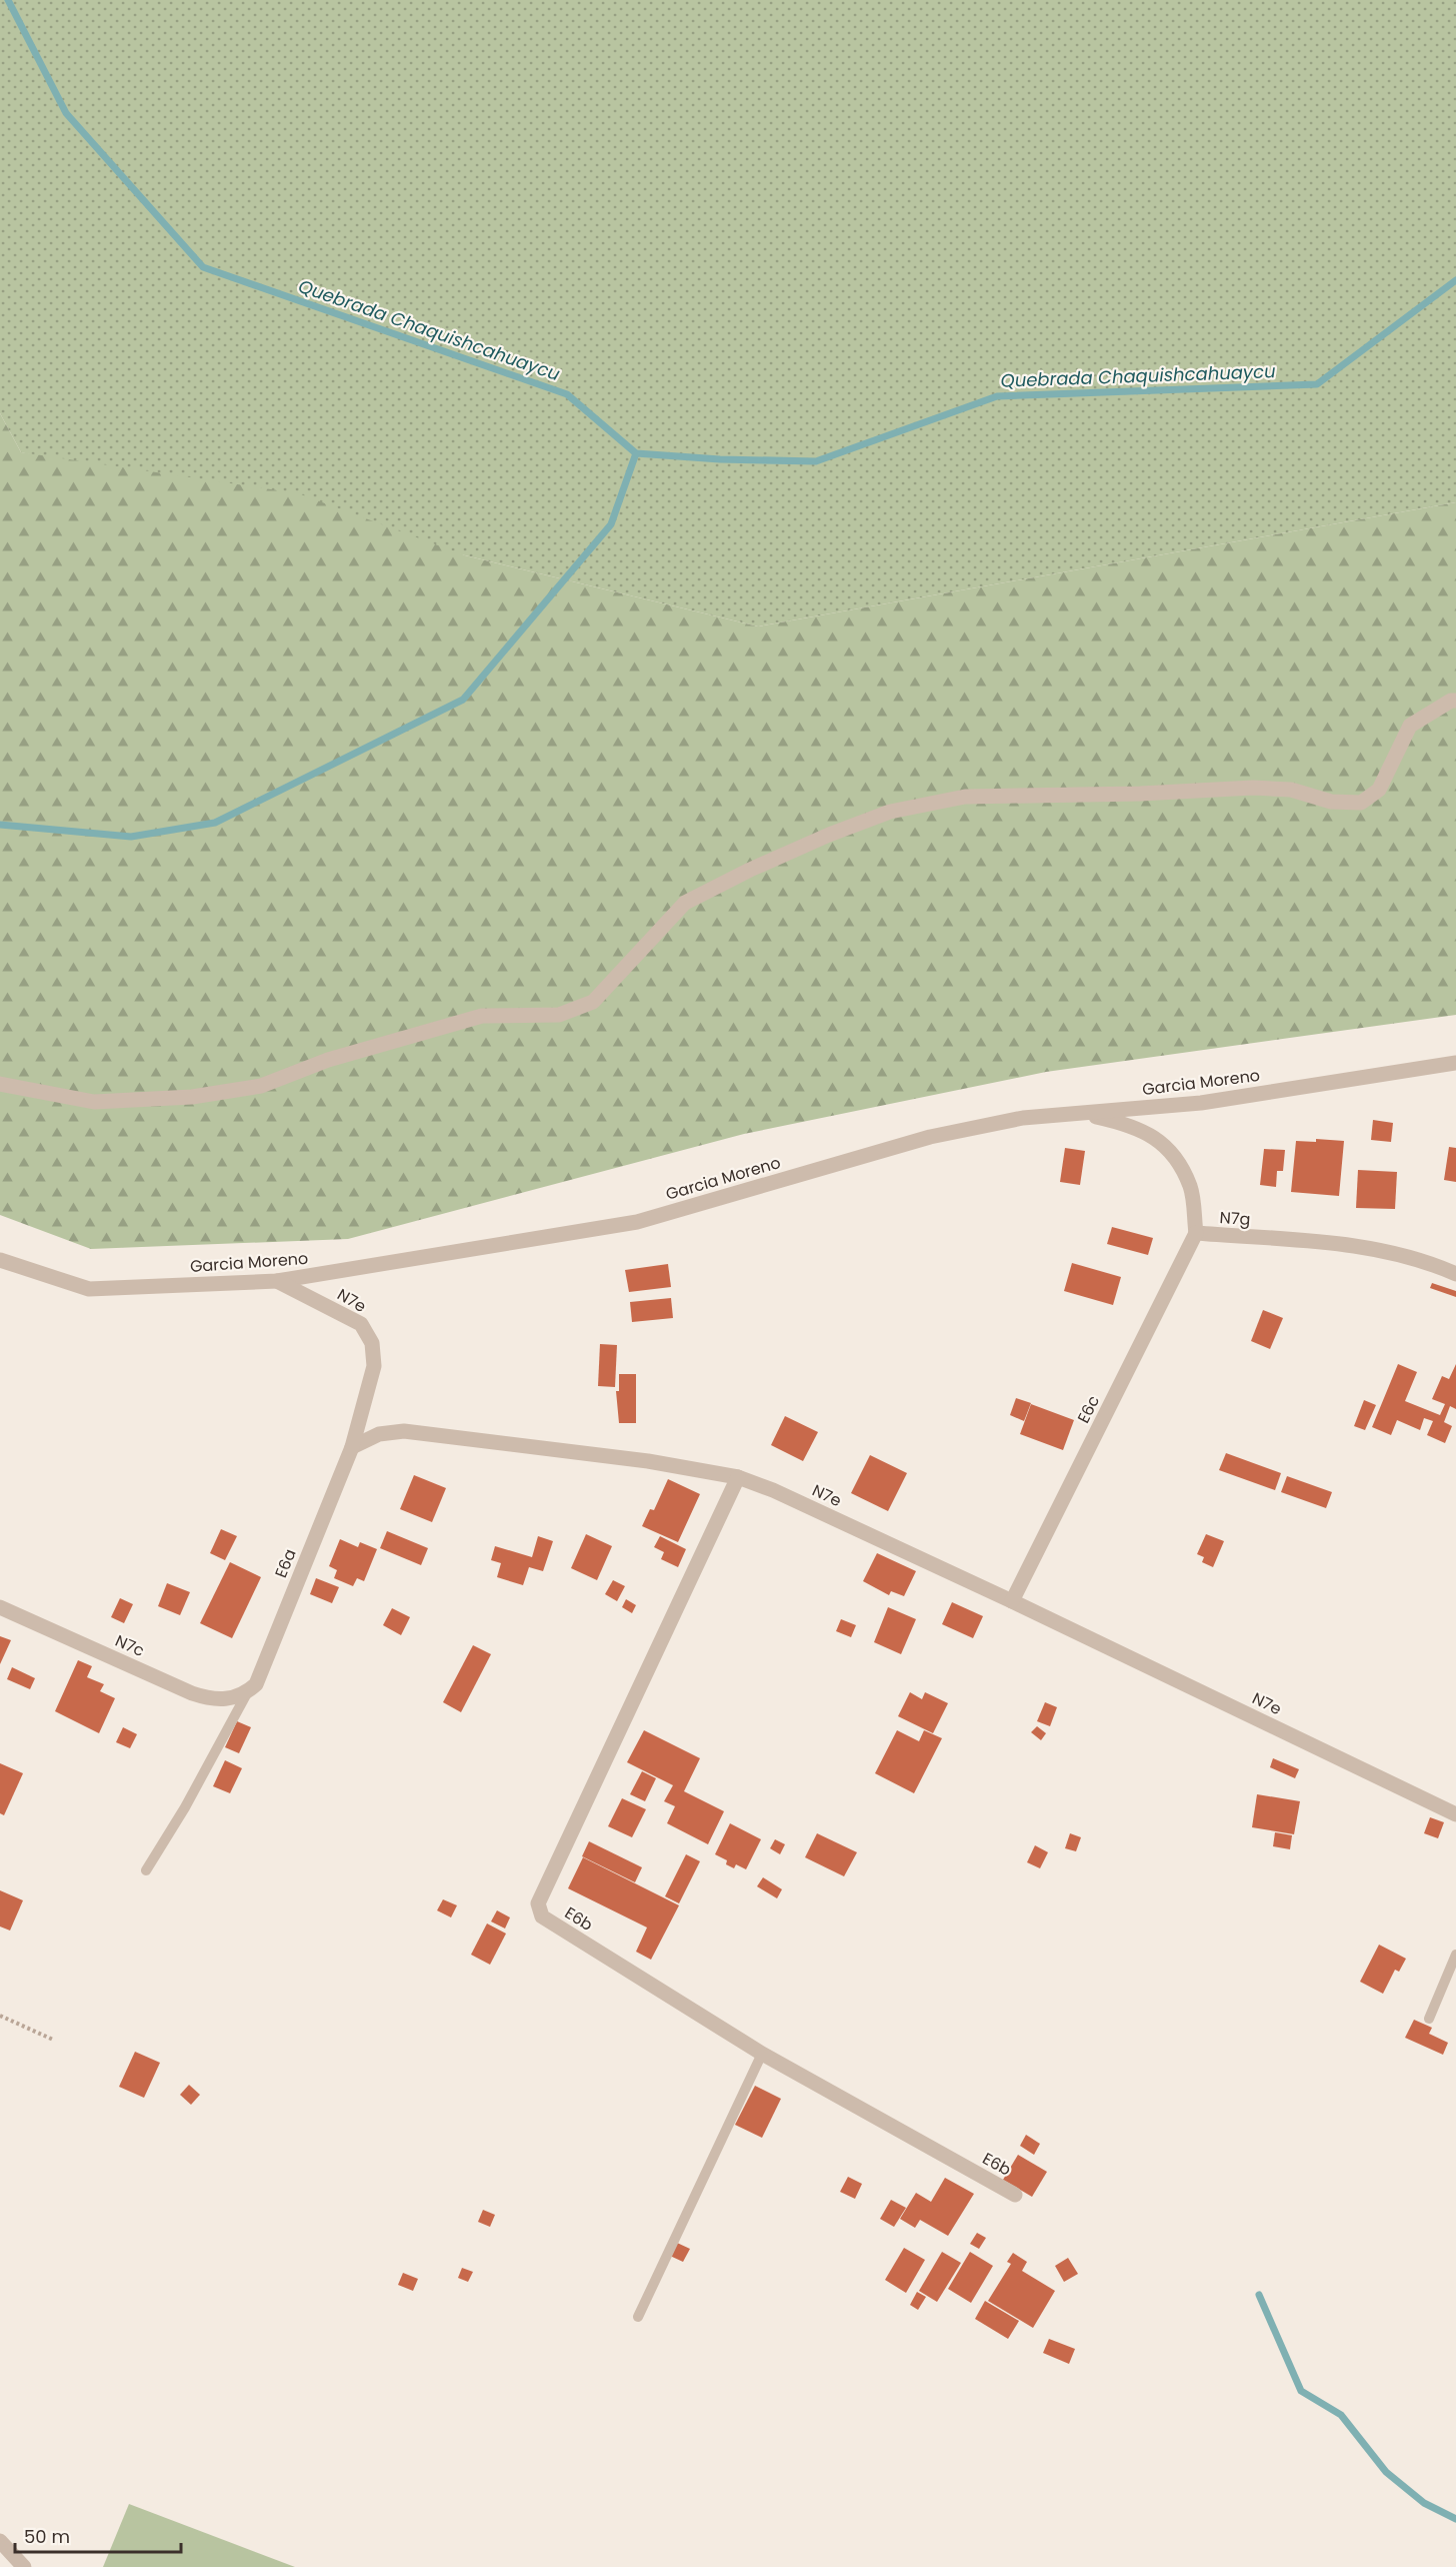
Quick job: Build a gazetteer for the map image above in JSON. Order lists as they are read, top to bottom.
{
  "streets": {
    "street": [
      "Garcia Moreno",
      "N7g",
      "N7e",
      "E6c",
      "E6a",
      "N7c",
      "E6b"
    ]
  },
  "crossings": [
    ["Garcia Moreno", "N7g"],
    ["Garcia Moreno", "N7e"],
    ["N7g", "E6c"],
    ["N7e", "E6c"],
    ["N7e", "E6a"],
    ["N7e", "E6b"],
    ["E6a", "N7c"]
  ],
  "water": ["Quebrada Chaquishcahuaycu"],
  "scale_bar": "50 m"
}
